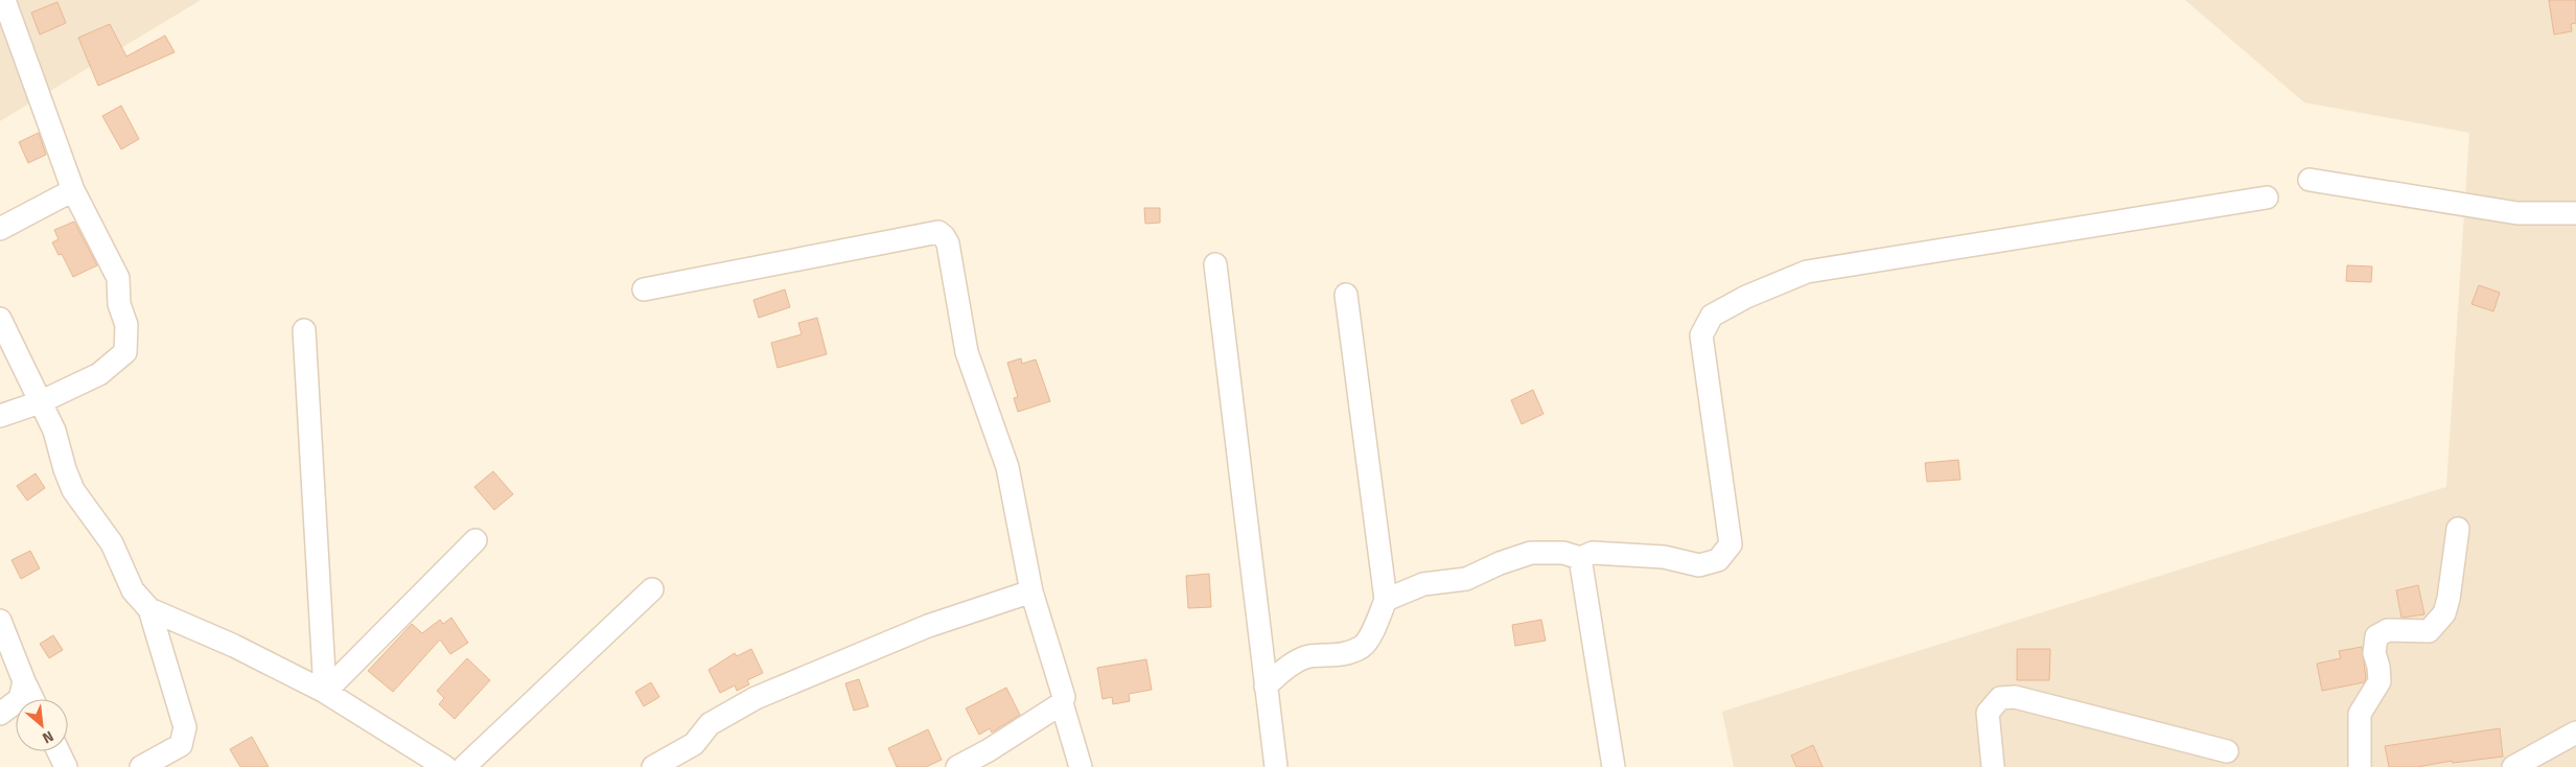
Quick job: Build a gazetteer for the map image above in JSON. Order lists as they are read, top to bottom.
{
  "north": "bottom right"
}
